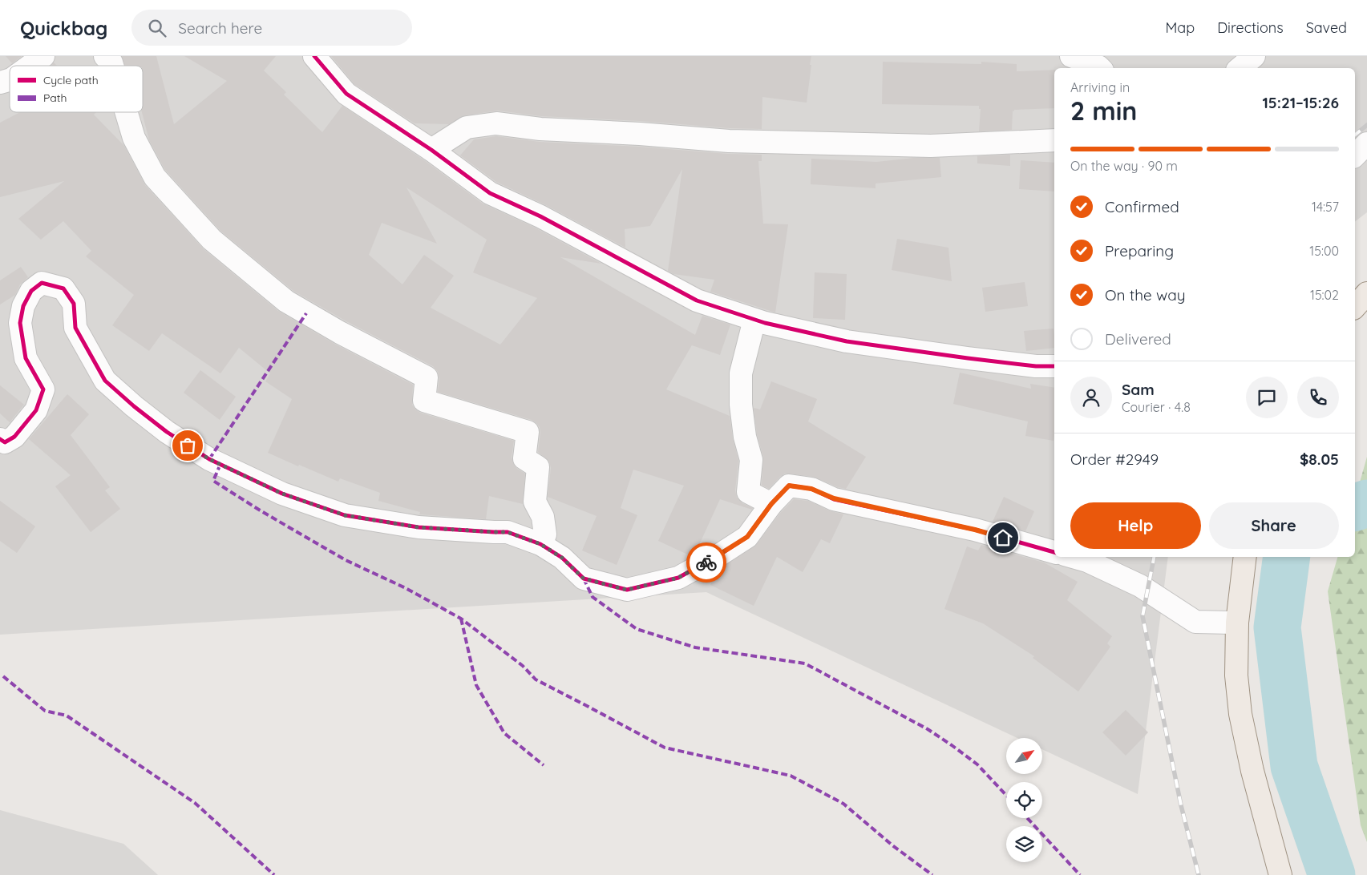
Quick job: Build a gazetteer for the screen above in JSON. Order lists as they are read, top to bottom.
{
  "legend": ["Cycle path", "Path"],
  "north": "top right",
  "page": {
    "header": "Quickbag",
    "search": "Search here",
    "nav": ["Map", "Directions", "Saved"],
    "heading": ["2 min", "Arriving in", "15:21–15:26"],
    "panel": [
      "Sam",
      "Courier · 4.8",
      "Order #2949",
      "$8.05"
    ],
    "bar": "On the way · 90 m",
    "list": [
      ["Confirmed", "14:57"],
      ["Preparing", "15:00"],
      ["On the way", "15:02"],
      "Delivered"
    ],
    "buttons": ["Help", "Share"]
  }
}
